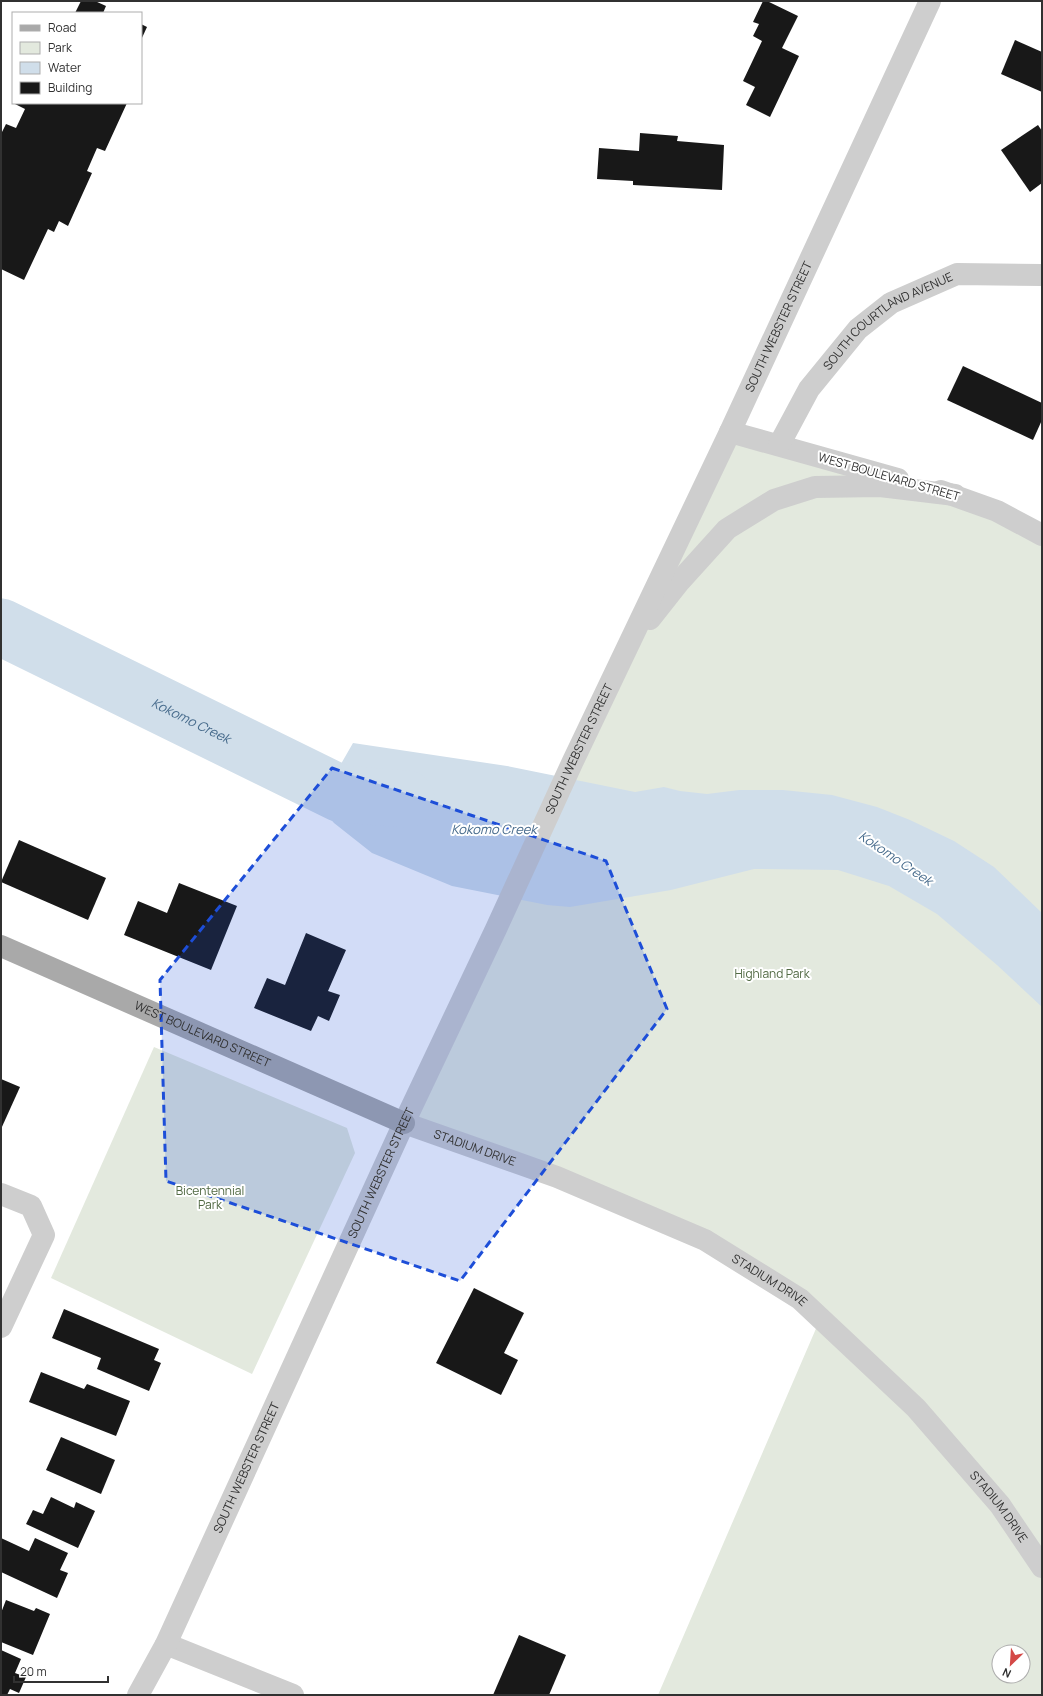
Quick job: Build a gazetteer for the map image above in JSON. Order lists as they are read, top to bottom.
{
  "streets": {
    "main road": ["WEST BOULEVARD STREET"],
    "street": ["SOUTH COURTLAND AVENUE", "SOUTH WEBSTER STREET", "STADIUM DRIVE"]
  },
  "crossings": [
    ["SOUTH COURTLAND AVENUE", "WEST BOULEVARD STREET"],
    ["SOUTH WEBSTER STREET", "WEST BOULEVARD STREET"],
    ["SOUTH WEBSTER STREET", "STADIUM DRIVE"],
    ["WEST BOULEVARD STREET", "STADIUM DRIVE"]
  ],
  "water": ["Kokomo Creek"],
  "parks": ["Highland Park", "Bicentennial Park"],
  "legend": [
    "Road",
    "Park",
    "Water",
    "Building"
  ],
  "scale_bar": "20 m",
  "north": "bottom left"
}
